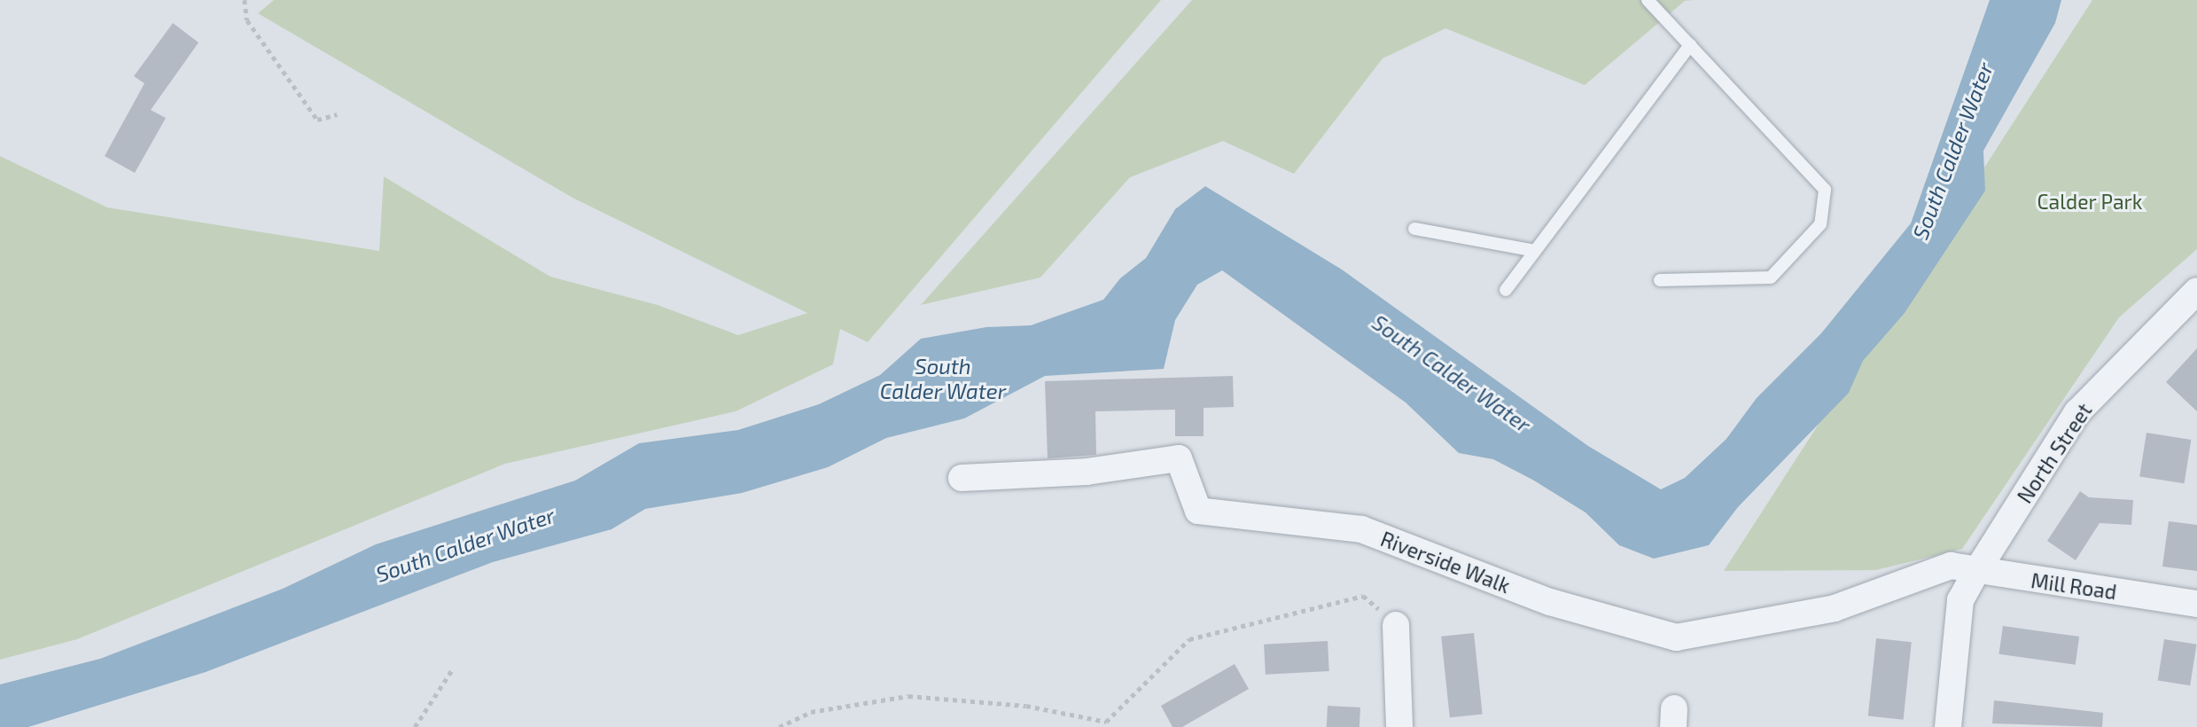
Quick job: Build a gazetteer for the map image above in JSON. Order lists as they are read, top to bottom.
{
  "streets": {
    "street": ["North Street", "Riverside Walk", "Mill Road"]
  },
  "crossings": [
    ["North Street", "Riverside Walk"],
    ["North Street", "Mill Road"],
    ["Riverside Walk", "Mill Road"]
  ],
  "water": ["South Calder Water"],
  "parks": ["Calder Park"]
}
